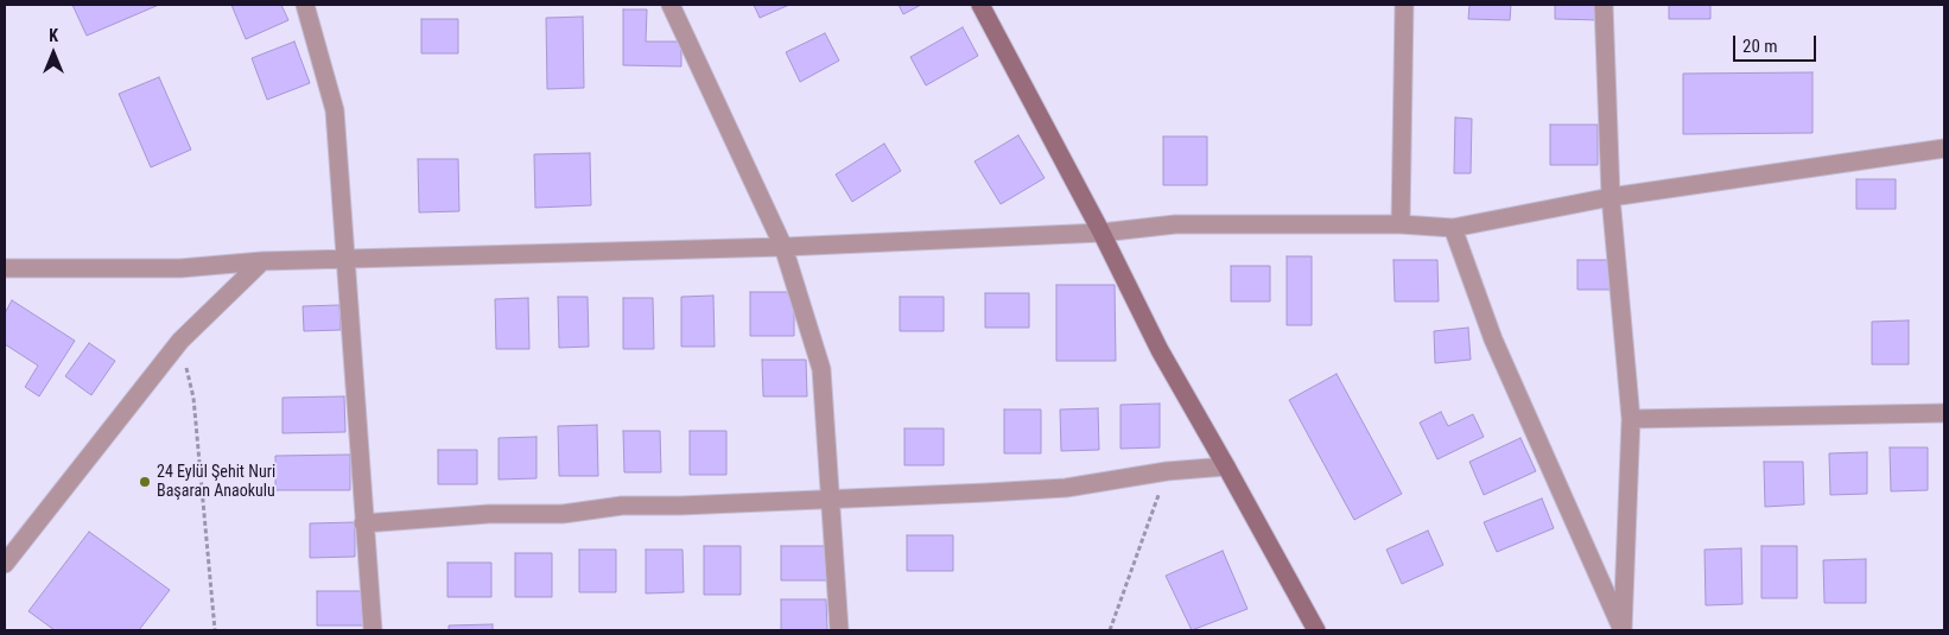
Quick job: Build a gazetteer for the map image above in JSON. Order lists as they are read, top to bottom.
{
  "places": ["24 Eylül Şehit Nuri Başaran Anaokulu"],
  "scale_bar": "20 m",
  "north": "top"
}
